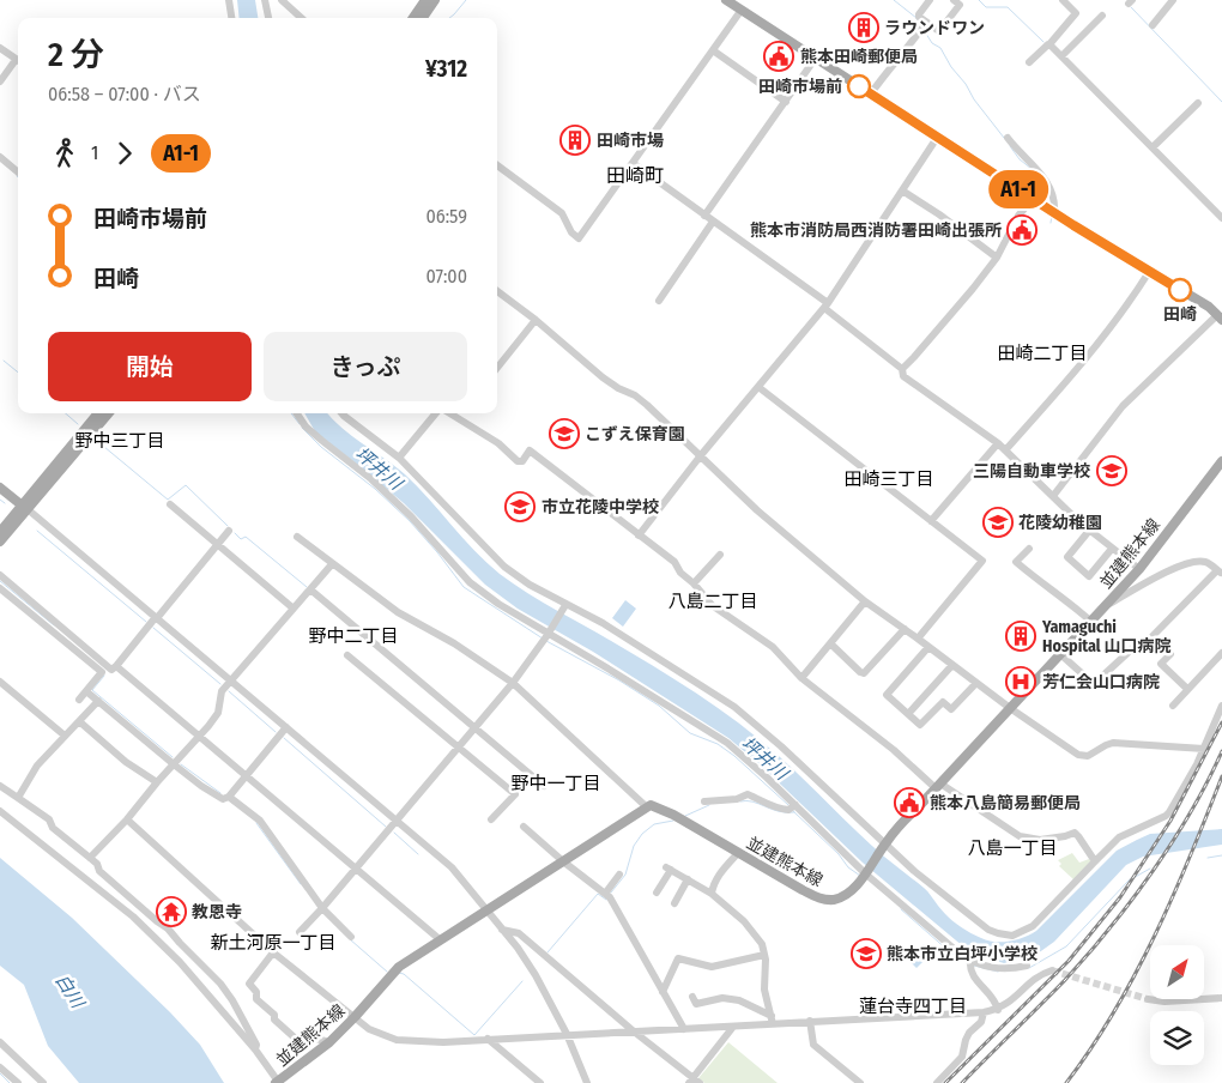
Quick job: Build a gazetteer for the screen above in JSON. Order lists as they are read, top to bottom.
{
  "streets": {
    "main road": ["並建熊本線"]
  },
  "districts": [
    "田崎町",
    "田崎二丁目",
    "野中三丁目",
    "田崎三丁目",
    "八島二丁目",
    "野中二丁目",
    "野中一丁目",
    "八島一丁目",
    "新土河原一丁目",
    "蓮台寺四丁目"
  ],
  "water": ["坪井川", "白川"],
  "places": {
    "building": ["ラウンドワン", "田崎市場", "Yamaguchi Hospital 山口病院"],
    "public building": ["熊本田崎郵便局", "熊本市消防局西消防署田崎出張所", "熊本八島簡易郵便局"],
    "other": ["田崎市場前", "田崎"],
    "school or university": [
      "こずえ保育園",
      "三陽自動車学校",
      "市立花陵中学校",
      "花陵幼稚園",
      "熊本市立白坪小学校"
    ],
    "hospital": ["芳仁会山口病院"],
    "temple": ["教恩寺"]
  },
  "lines": ["bus line A1-1"],
  "north": "top right",
  "page": {
    "on_map": "A1-1",
    "heading": ["2 分", "06:58 – 07:00 · バス", "¥312"],
    "legs": ["1", "A1-1"],
    "list": [
      {
        "name": "田崎市場前",
        "value": "06:59"
      },
      {
        "name": "田崎",
        "value": "07:00"
      }
    ],
    "buttons": ["開始", "きっぷ"]
  }
}
